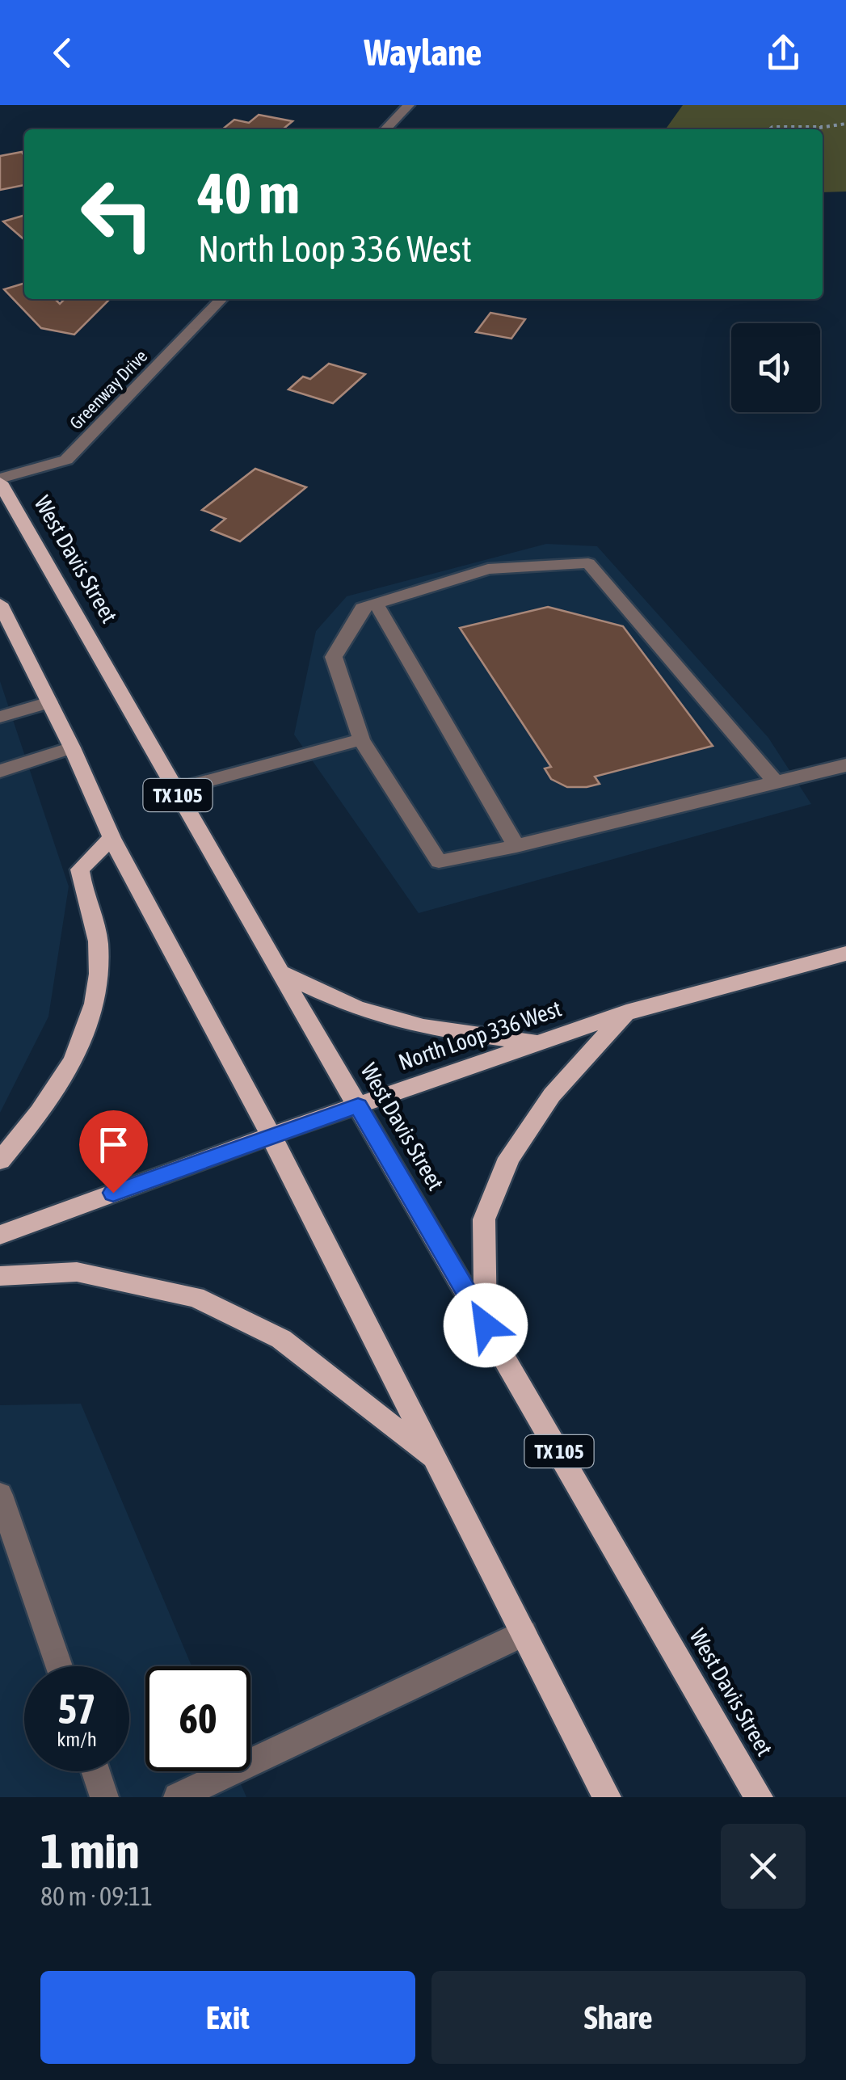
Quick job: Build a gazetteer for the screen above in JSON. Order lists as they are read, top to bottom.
{
  "streets": {
    "main road": ["West Davis Street", "TX 105", "North Loop 336 West"],
    "street": ["Greenway Drive"]
  },
  "crossings": [
    ["Greenway Drive", "West Davis Street"],
    ["West Davis Street", "North Loop 336 West"]
  ],
  "page": {
    "header": "Waylane",
    "turn": ["40 m", "North Loop 336 West"],
    "speed": "57 km/h",
    "limit": "60",
    "heading": ["1 min", "80 m · 09:11"],
    "buttons": ["Exit", "Share"]
  }
}
